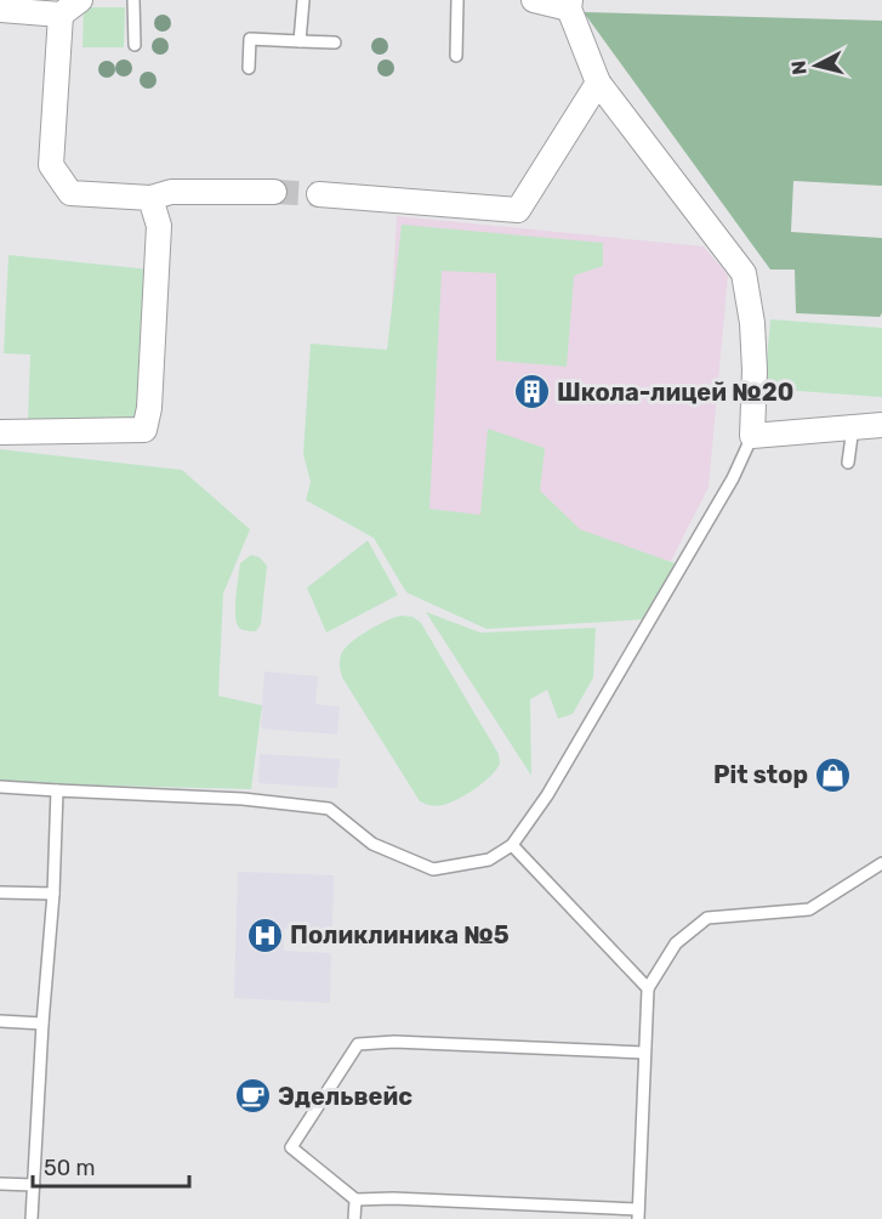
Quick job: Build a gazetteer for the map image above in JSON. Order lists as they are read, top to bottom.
{
  "places": {
    "building": ["Школа-лицей №20"],
    "shop": ["Pit stop"],
    "hospital": ["Поликлиника №5"],
    "cafe": ["Эдельвейс"]
  },
  "scale_bar": "50 m",
  "north": "left"
}
